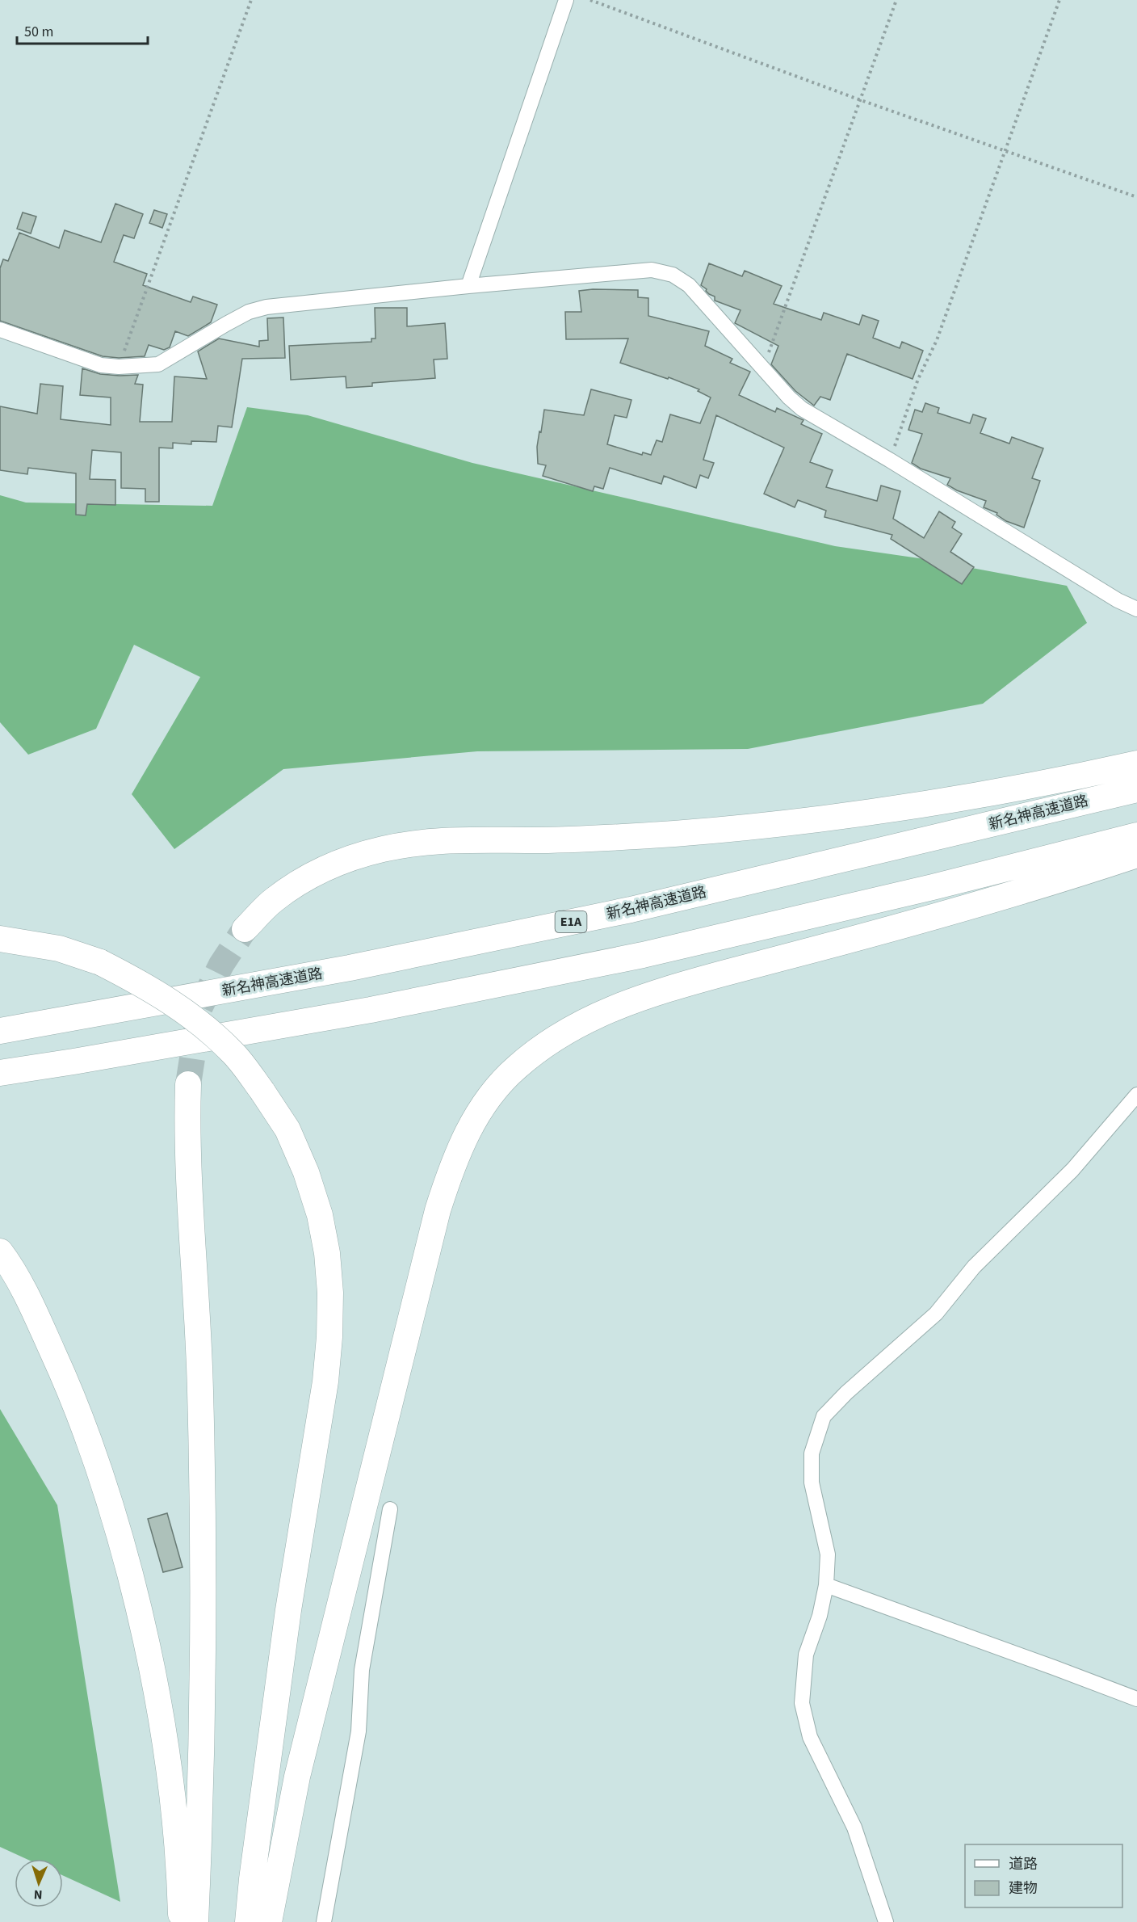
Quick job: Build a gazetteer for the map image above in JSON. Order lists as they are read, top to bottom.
{
  "streets": {
    "highway": ["新名神高速道路", "E1A"]
  },
  "legend": ["道路", "建物"],
  "scale_bar": "50 m",
  "north": "bottom"
}
